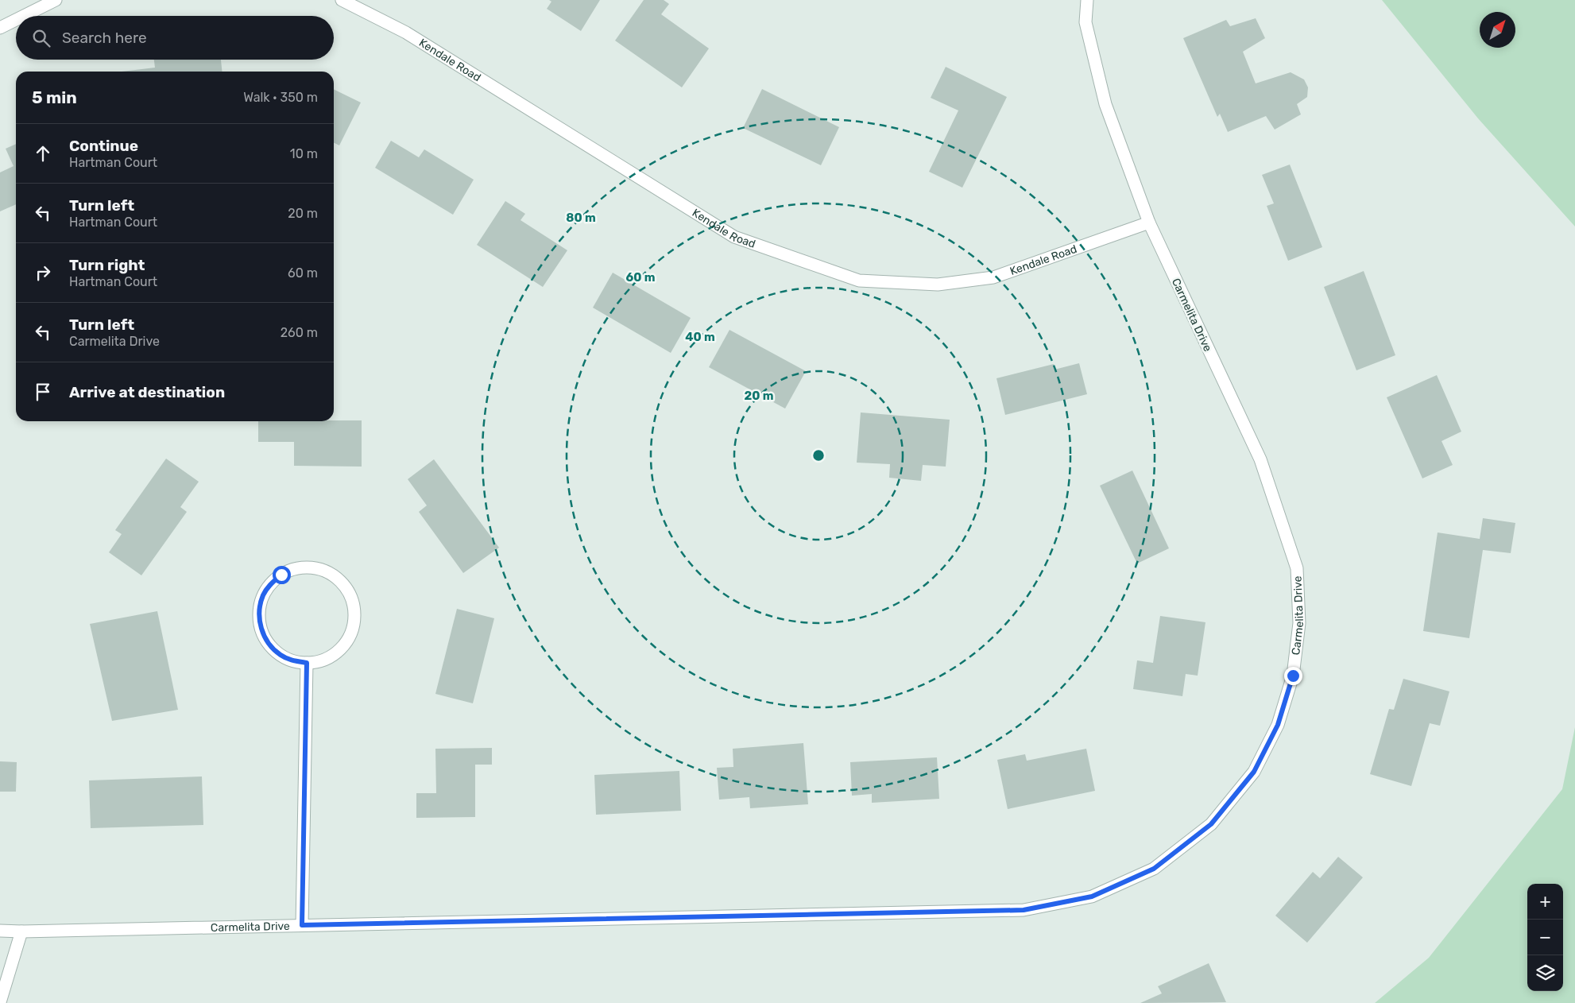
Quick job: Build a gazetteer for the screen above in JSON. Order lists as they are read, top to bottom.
{
  "streets": {
    "street": ["Kendale Road", "Carmelita Drive"]
  },
  "crossings": [
    ["Kendale Road", "Carmelita Drive"]
  ],
  "north": "top right",
  "page": {
    "search": "Search here",
    "heading": ["5 min", "Walk · 350 m"],
    "list": [
      ["Continue", "Hartman Court", "10 m"],
      ["Turn left", "Hartman Court", "20 m"],
      ["Turn right", "Hartman Court", "60 m"],
      ["Turn left", "Carmelita Drive", "260 m"],
      "Arrive at destination"
    ],
    "map_buttons": ["+", "−"]
  },
  "rings": [
    "80 m",
    "60 m",
    "40 m",
    "20 m"
  ]
}
